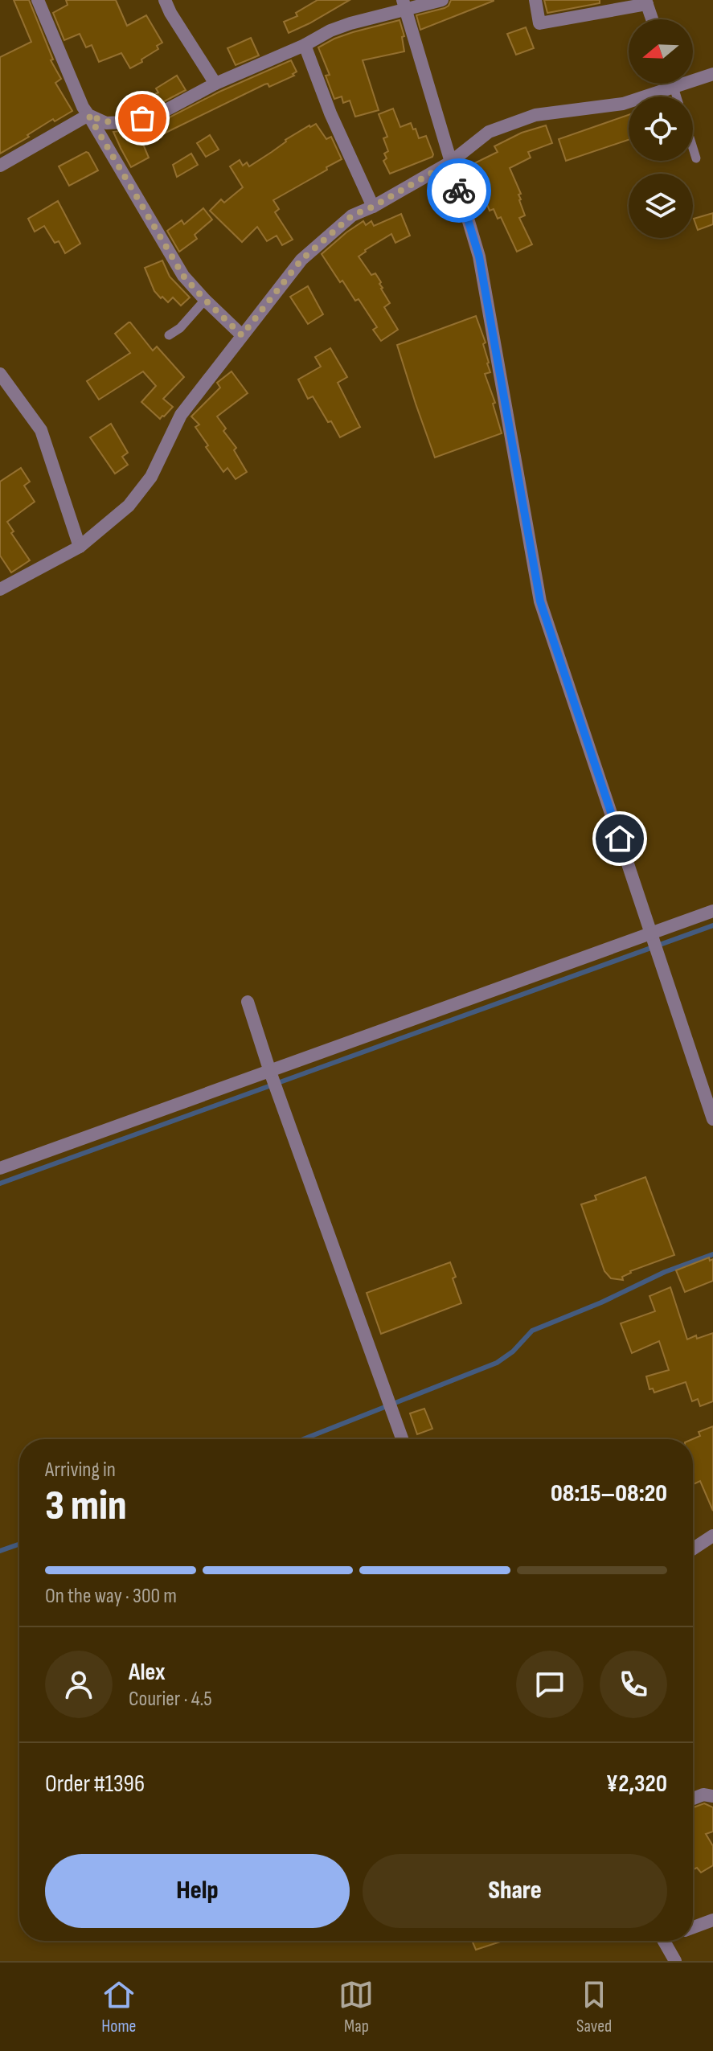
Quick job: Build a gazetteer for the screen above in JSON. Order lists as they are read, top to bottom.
{
  "north": "left",
  "page": {
    "heading": ["3 min", "Arriving in", "08:15–08:20"],
    "panel": [
      "Alex",
      "Courier · 4.5",
      "Order #1396",
      "¥2,320"
    ],
    "bar": "On the way · 300 m",
    "buttons": ["Help", "Share"],
    "tabs": ["Home", "Map", "Saved"]
  }
}
